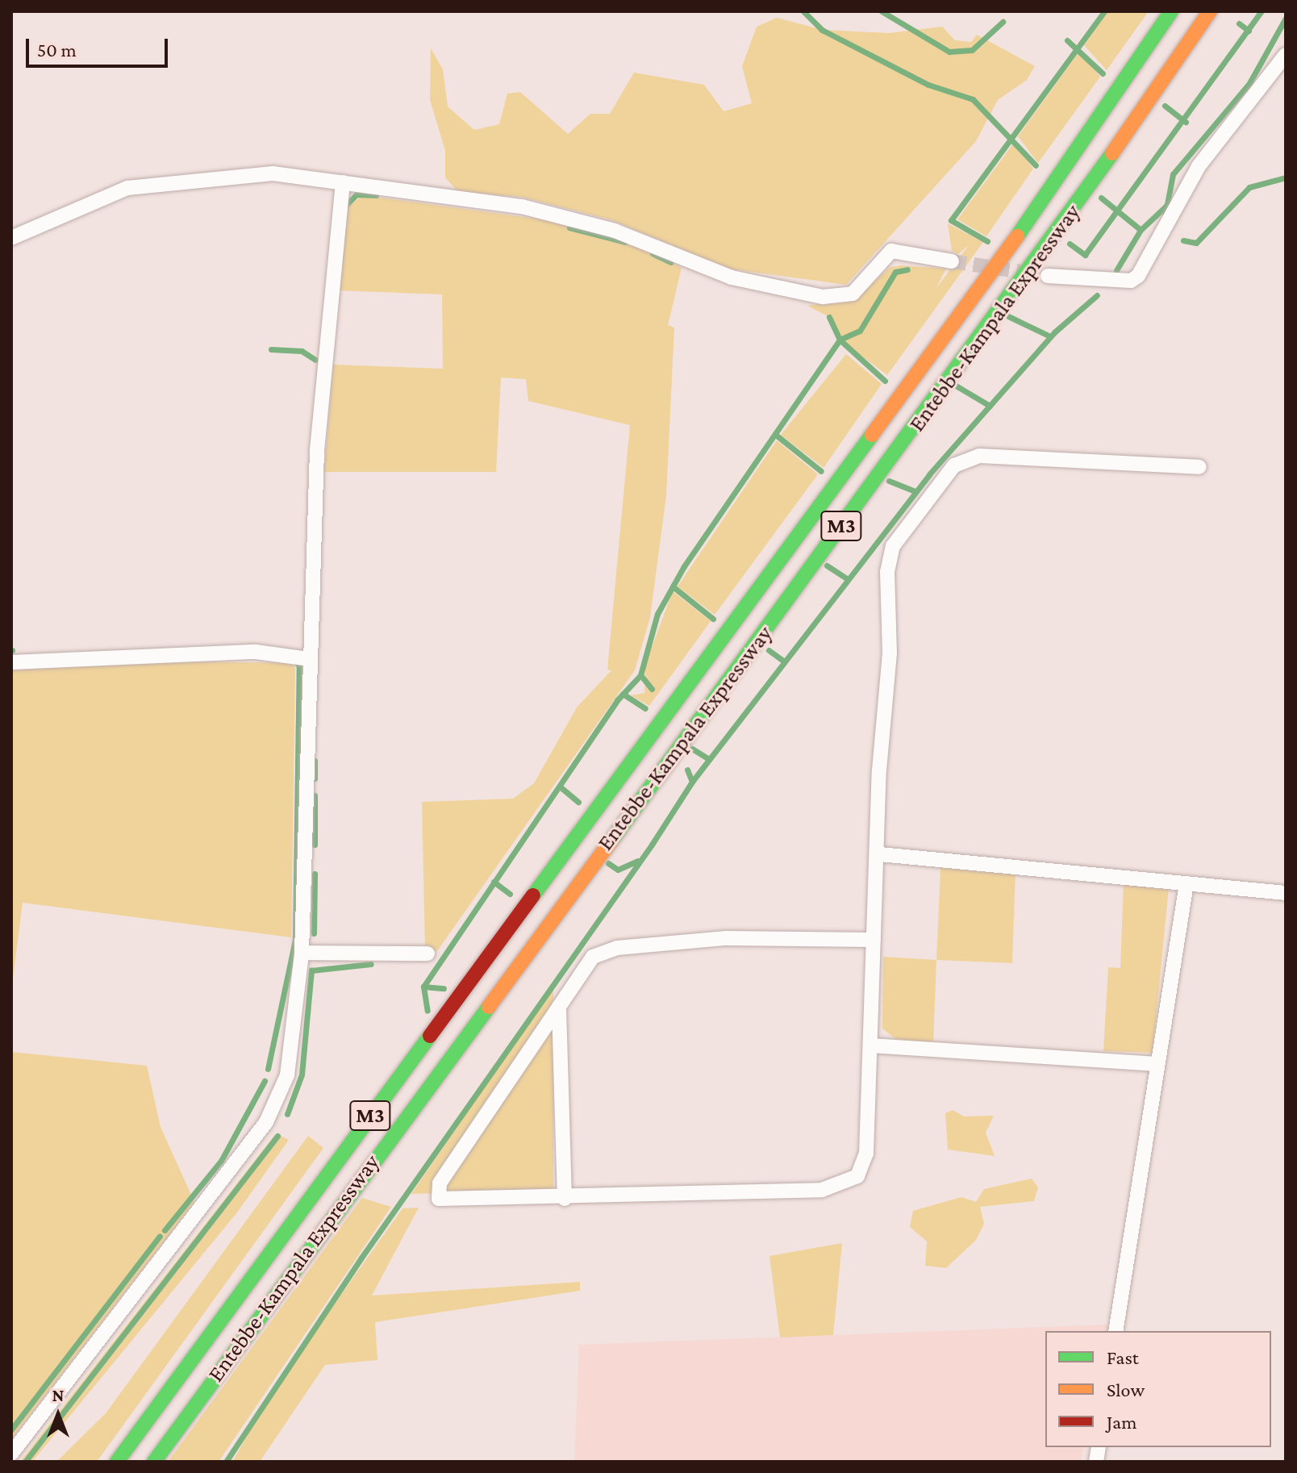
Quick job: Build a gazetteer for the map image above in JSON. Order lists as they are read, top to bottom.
{
  "streets": {
    "highway": ["Entebbe-Kampala Expressway", "M3"]
  },
  "legend": ["Fast", "Slow", "Jam"],
  "scale_bar": "50 m",
  "north": "top"
}
